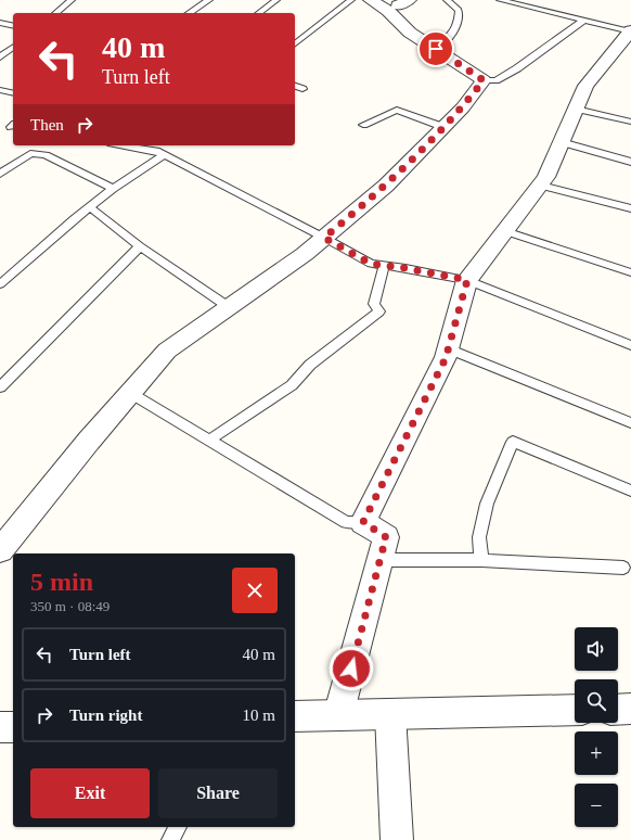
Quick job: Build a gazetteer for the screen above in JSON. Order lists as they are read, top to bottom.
{
  "page": {
    "turn": ["40 m", "Turn left"],
    "then": "Then",
    "heading": ["5 min", "350 m · 08:49"],
    "map_buttons": ["+", "−"],
    "list": [
      {
        "name": "Turn left",
        "value": "40 m"
      },
      {
        "name": "Turn right",
        "value": "10 m"
      }
    ],
    "buttons": ["Exit", "Share"]
  }
}
